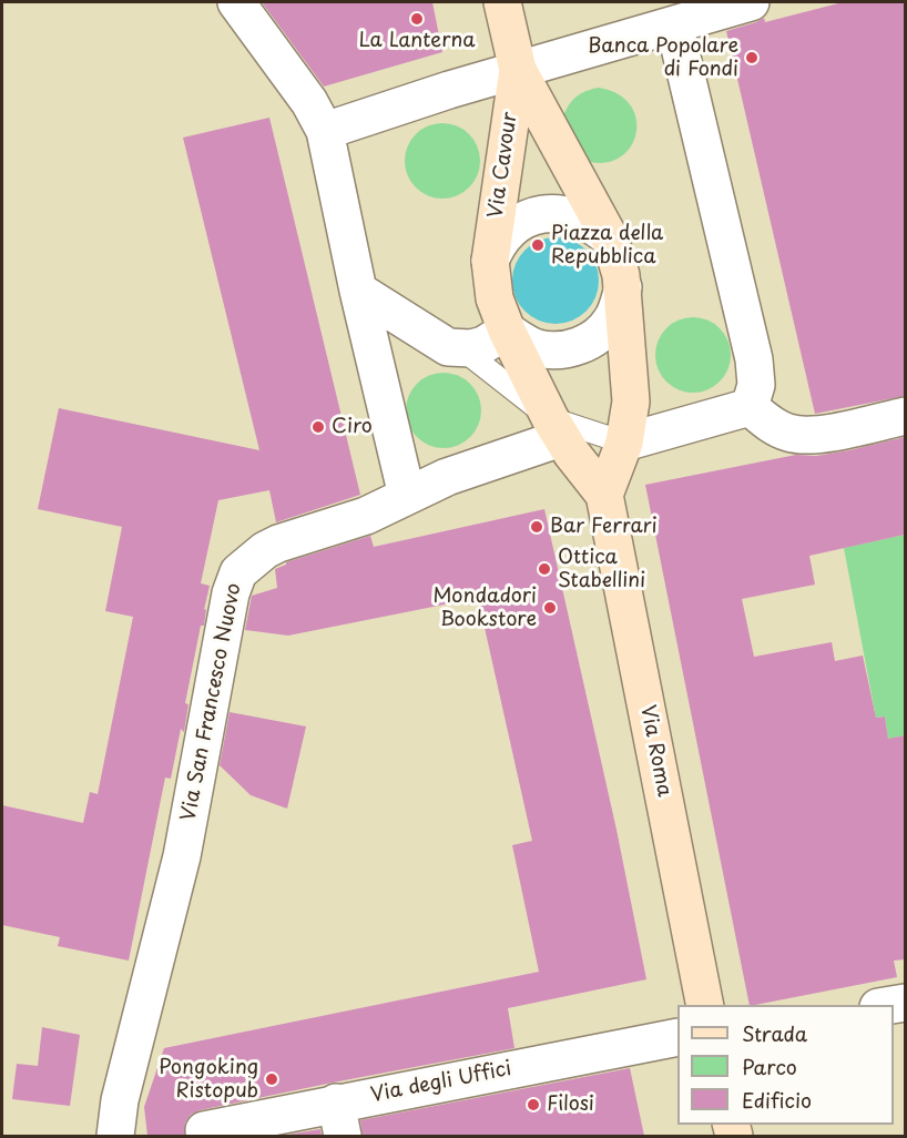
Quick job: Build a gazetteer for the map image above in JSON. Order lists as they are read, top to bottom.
{
  "streets": {
    "main road": ["Via Cavour", "Via Roma"],
    "street": ["Via San Francesco Nuovo", "Via degli Uffici"]
  },
  "crossings": [
    ["Via Cavour", "Via Roma"],
    ["Via San Francesco Nuovo", "Via Roma"]
  ],
  "places": [
    "La Lanterna",
    "Banca Popolare di Fondi",
    "Piazza della Repubblica",
    "Ciro",
    "Bar Ferrari",
    "Ottica Stabellini",
    "Mondadori Bookstore",
    "Pongoking Ristopub",
    "Filosi"
  ],
  "legend": ["Strada", "Parco", "Edificio"]
}
